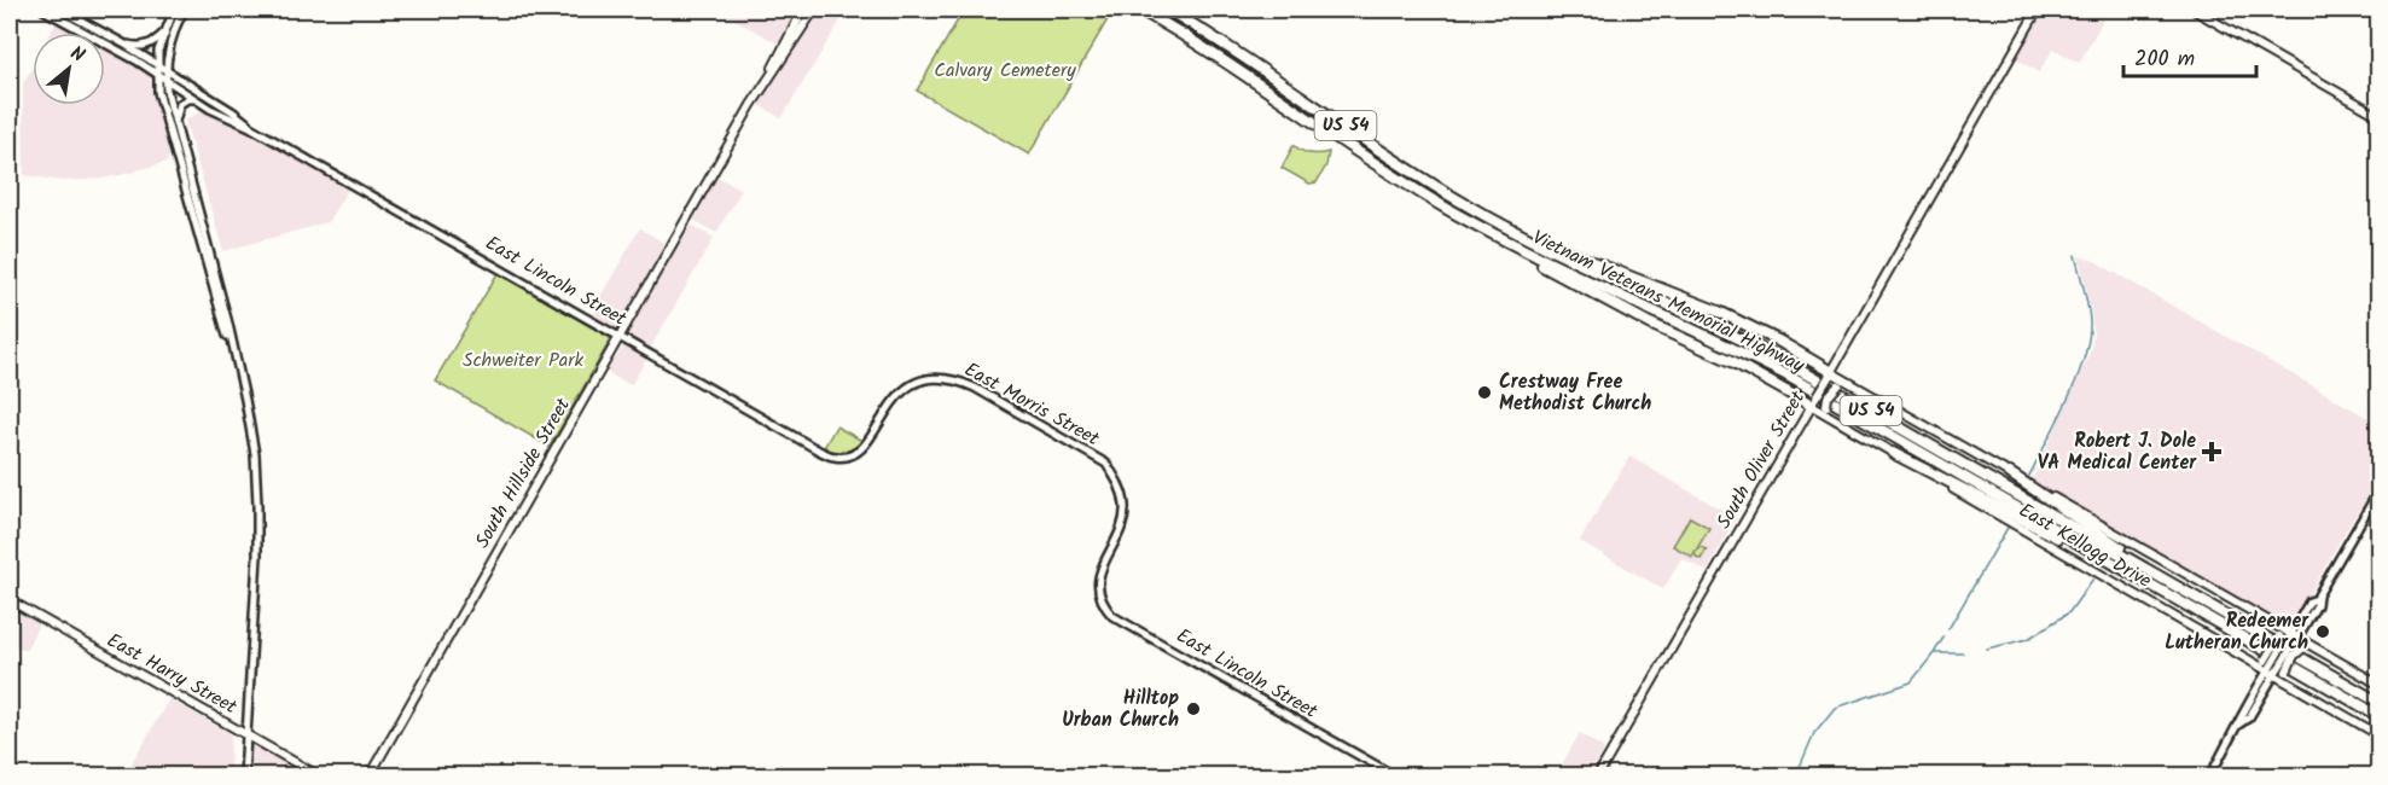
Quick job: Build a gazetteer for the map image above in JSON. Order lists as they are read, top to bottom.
{
  "streets": {
    "highway": ["US 54", "Vietnam Veterans Memorial Highway"],
    "main road": [
      "South Oliver Street",
      "South Hillside Street",
      "East Kellogg Drive",
      "East Harry Street"
    ],
    "street": ["East Lincoln Street", "East Morris Street"]
  },
  "crossings": [
    ["East Lincoln Street", "East Morris Street"],
    ["East Lincoln Street", "South Hillside Street"],
    ["South Oliver Street", "East Kellogg Drive"]
  ],
  "parks": ["Calvary Cemetery", "Schweiter Park"],
  "places": {
    "other": ["Crestway Free Methodist Church", "Redeemer Lutheran Church", "Hilltop Urban Church"],
    "health": ["Robert J. Dole VA Medical Center"]
  },
  "scale_bar": "200 m",
  "north": "top right"
}
